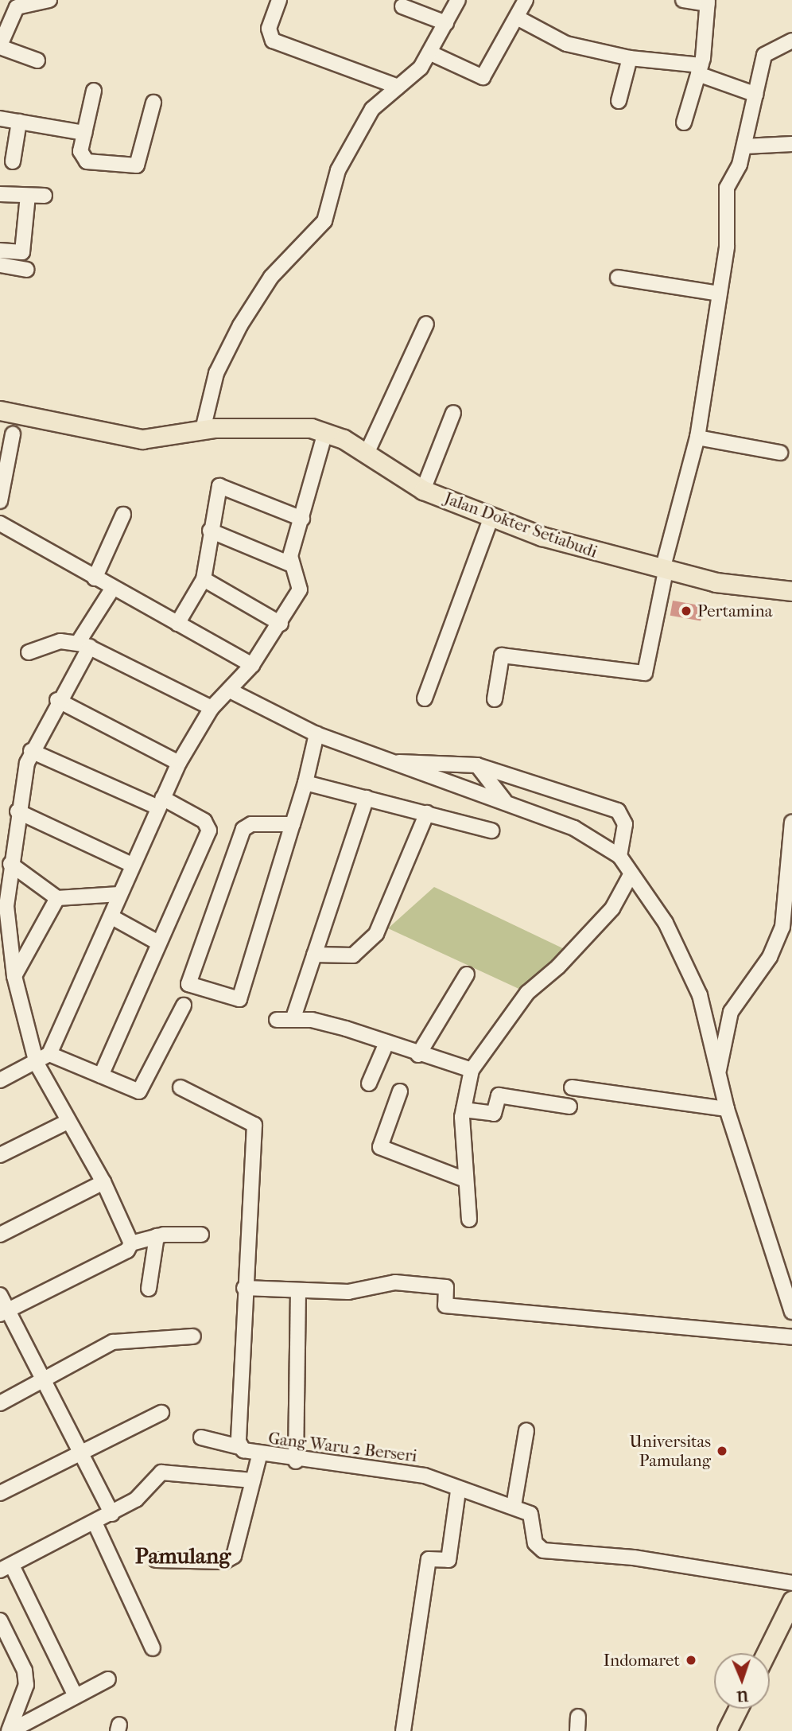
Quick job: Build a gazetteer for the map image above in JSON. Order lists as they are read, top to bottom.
{
  "streets": {
    "main road": ["Jalan Dokter Setiabudi"],
    "street": ["Gang Waru 2 Berseri"]
  },
  "districts": ["Pamulang"],
  "places": ["Pertamina", "Universitas Pamulang", "Indomaret"],
  "north": "bottom"
}
